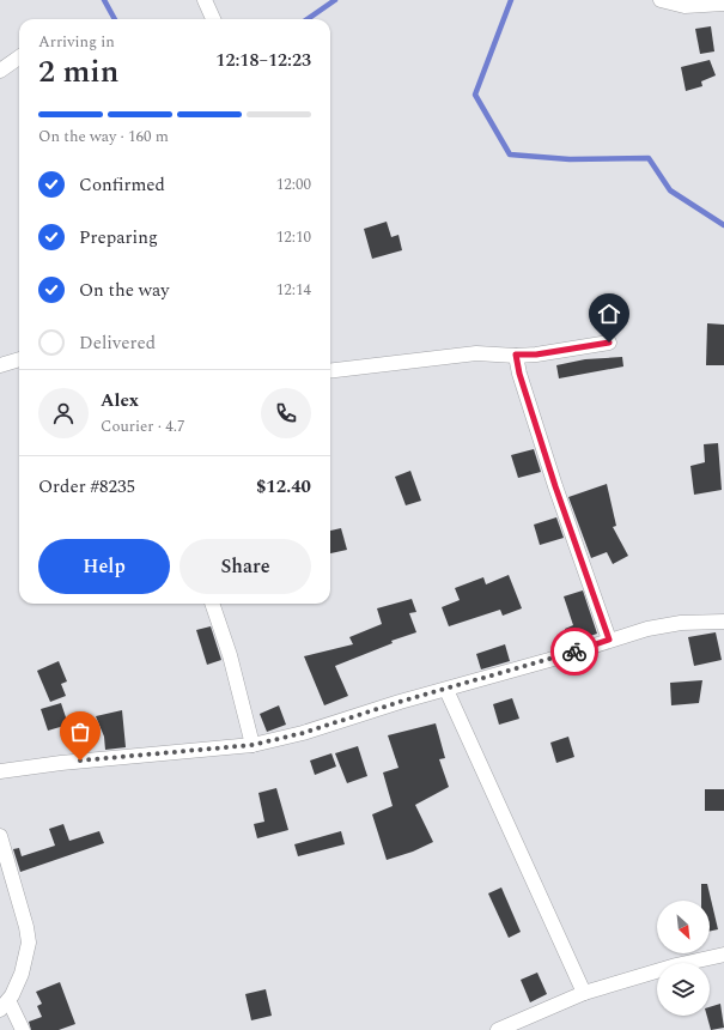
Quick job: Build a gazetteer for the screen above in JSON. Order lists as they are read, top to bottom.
{
  "north": "bottom right",
  "page": {
    "heading": ["2 min", "Arriving in", "12:18–12:23"],
    "panel": [
      "Alex",
      "Courier · 4.7",
      "Order #8235",
      "$12.40"
    ],
    "bar": "On the way · 160 m",
    "list": [
      ["Confirmed", "12:00"],
      ["Preparing", "12:10"],
      ["On the way", "12:14"],
      "Delivered"
    ],
    "buttons": ["Help", "Share"]
  }
}
